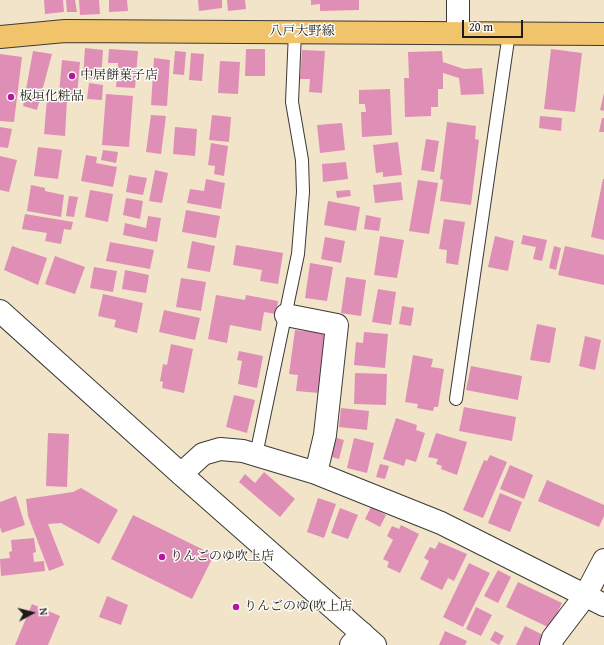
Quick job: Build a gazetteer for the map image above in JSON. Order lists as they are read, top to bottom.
{
  "streets": {
    "main road": ["八戸大野線"]
  },
  "places": [
    "中居餅菓子店",
    "板垣化粧品",
    "りんごのゆ吹上店",
    "りんごのゆ(吹上店"
  ],
  "scale_bar": "20 m",
  "north": "right"
}
